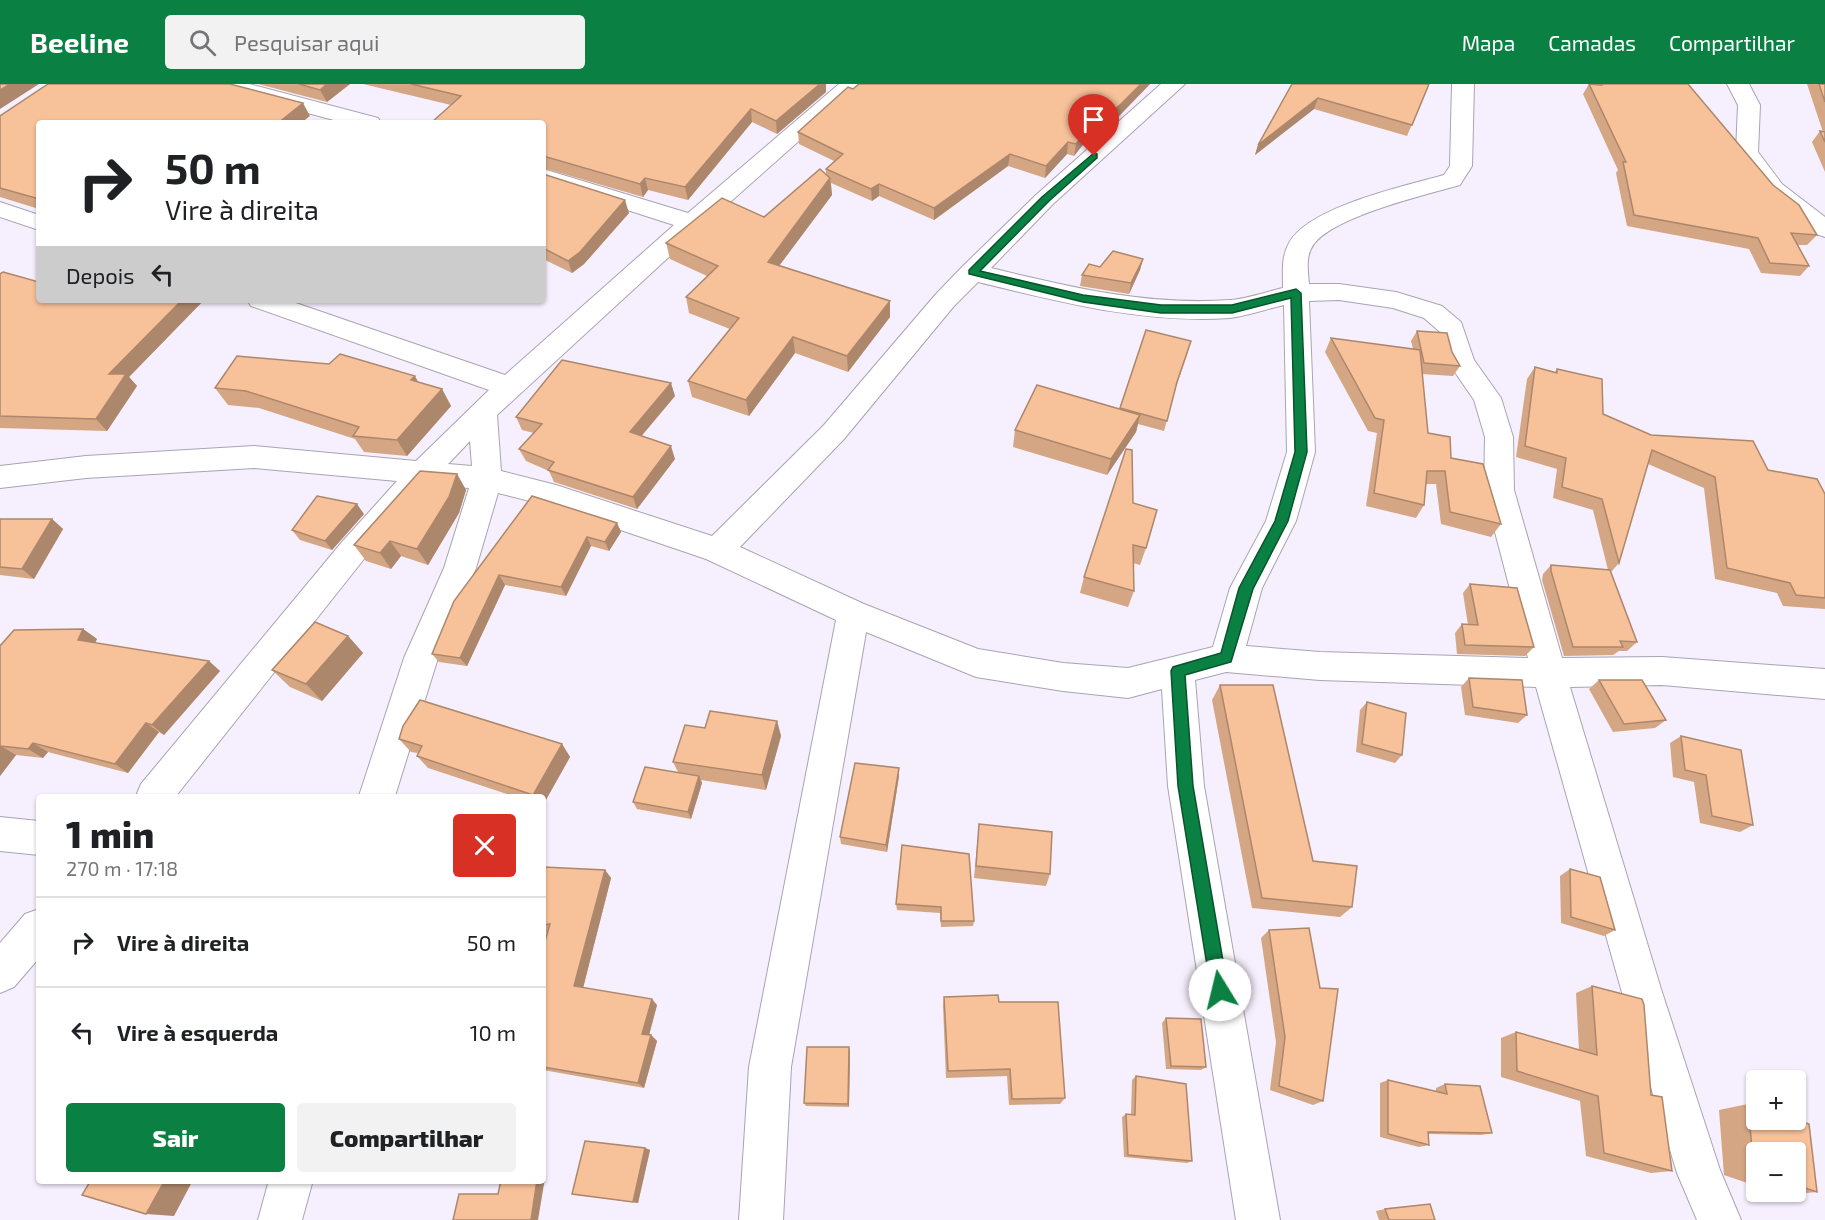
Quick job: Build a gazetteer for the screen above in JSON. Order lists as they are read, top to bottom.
{
  "page": {
    "header": "Beeline",
    "search": "Pesquisar aqui",
    "nav": ["Mapa", "Camadas", "Compartilhar"],
    "turn": ["50 m", "Vire à direita"],
    "then": "Depois",
    "heading": ["1 min", "270 m · 17:18"],
    "list": [
      {
        "name": "Vire à direita",
        "value": "50 m"
      },
      {
        "name": "Vire à esquerda",
        "value": "10 m"
      }
    ],
    "map_buttons": ["+", "−"],
    "buttons": ["Sair", "Compartilhar"]
  }
}
